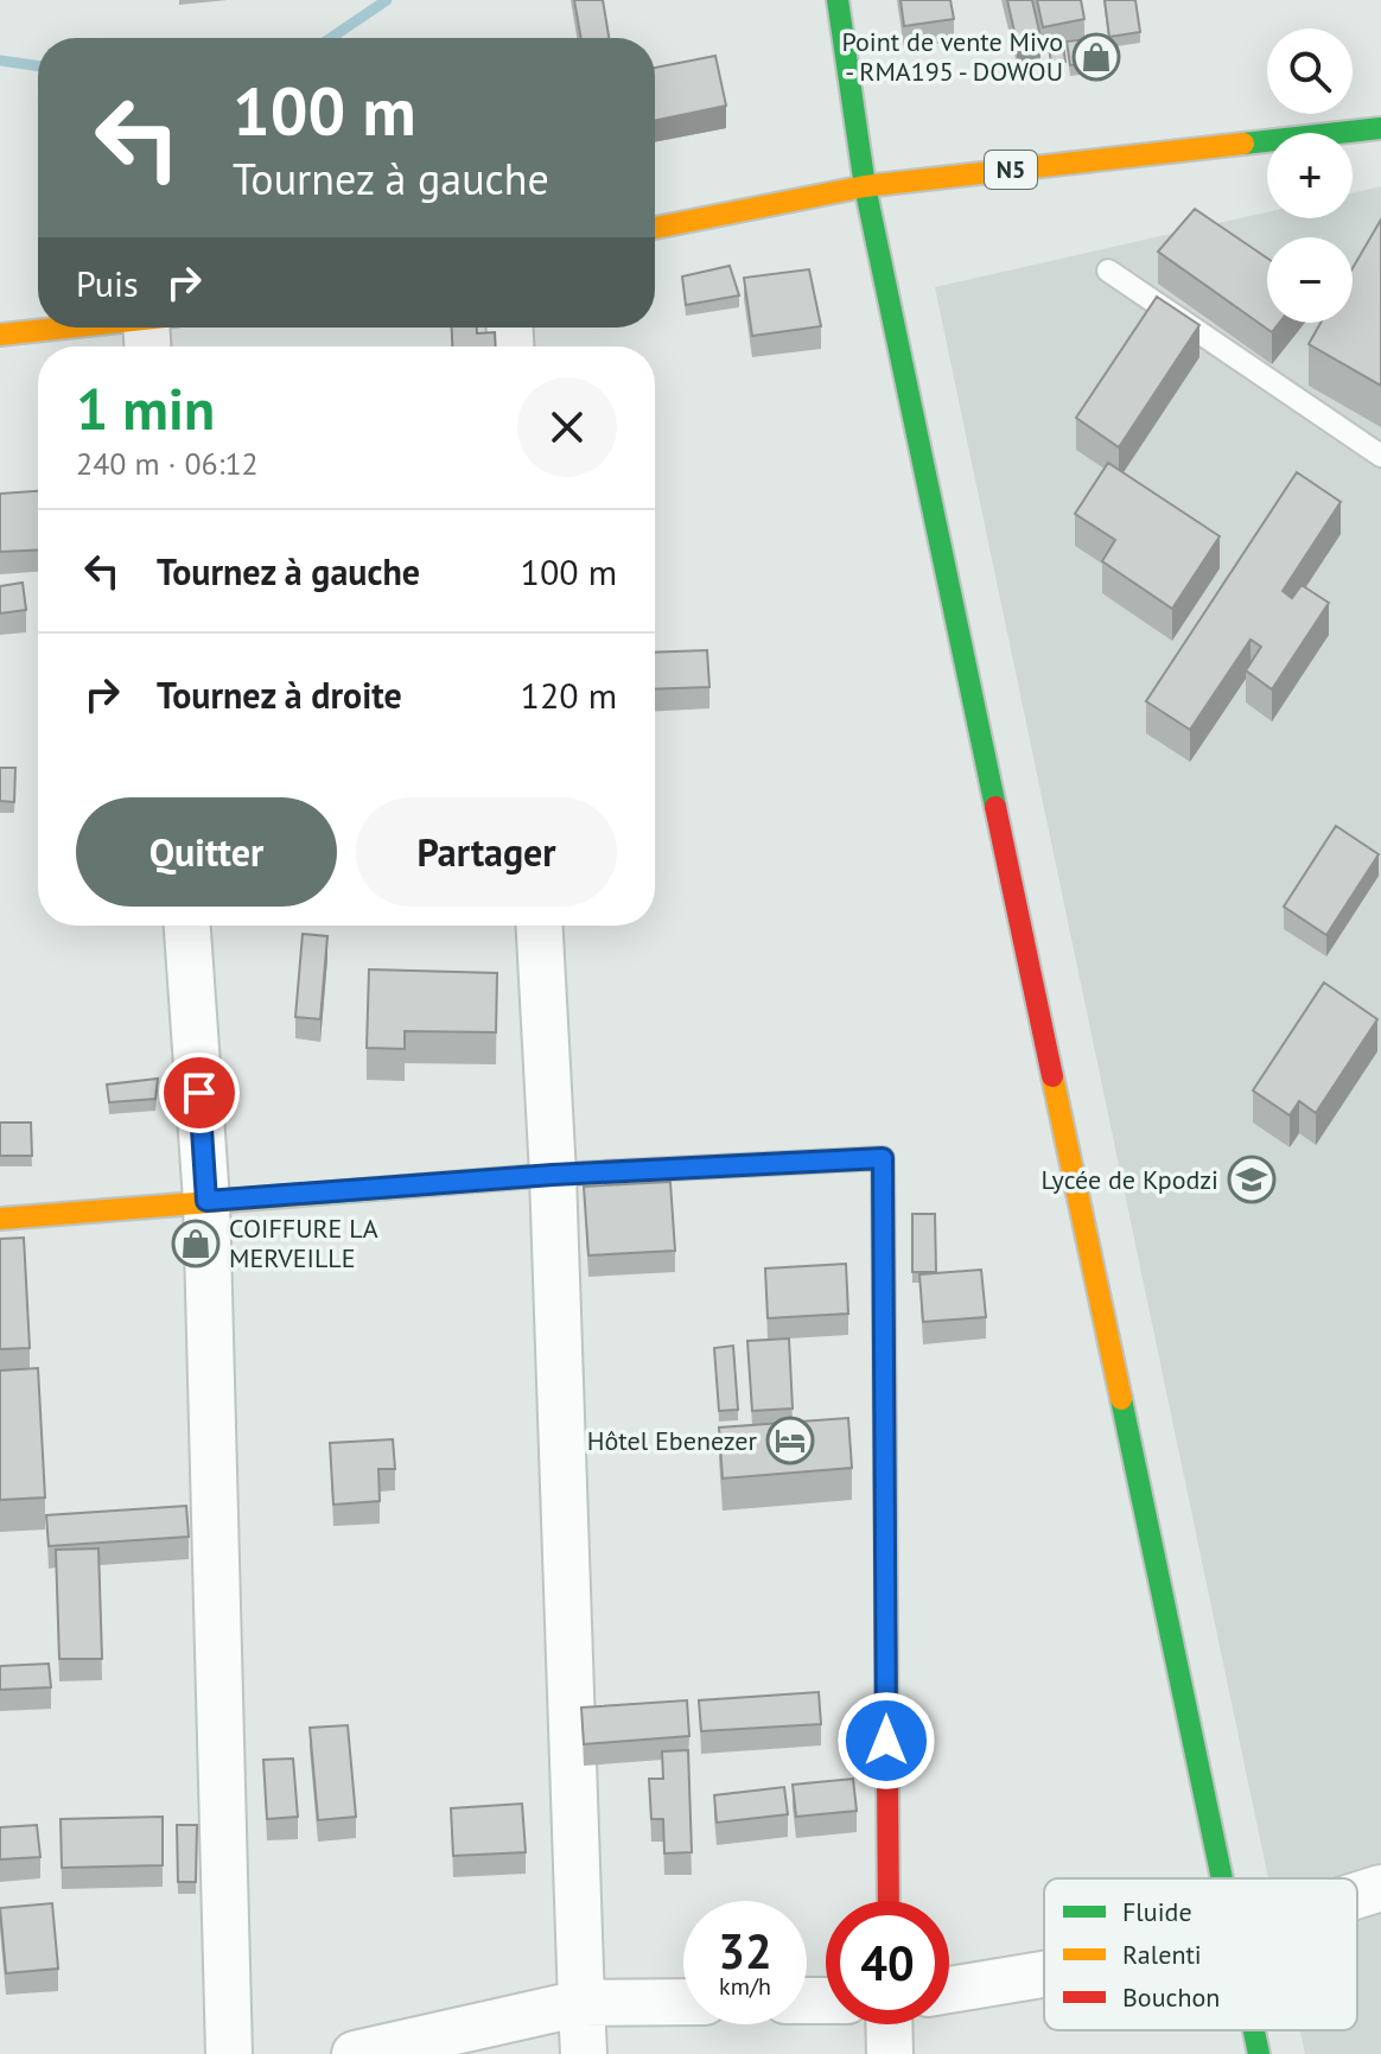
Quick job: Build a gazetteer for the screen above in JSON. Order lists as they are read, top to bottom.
{
  "streets": {
    "street": ["N5"]
  },
  "places": {
    "shop": ["Point de vente Mivo - RMA195 - DOWOU", "COIFFURE LA MERVEILLE"],
    "school or university": ["Lycée de Kpodzi"],
    "hotel": ["Hôtel Ebenezer"]
  },
  "legend": ["Fluide", "Ralenti", "Bouchon"],
  "page": {
    "map_buttons": ["+", "−"],
    "turn": ["100 m", "Tournez à gauche"],
    "then": "Puis",
    "heading": ["1 min", "240 m · 06:12"],
    "list": [
      {
        "name": "Tournez à gauche",
        "value": "100 m"
      },
      {
        "name": "Tournez à droite",
        "value": "120 m"
      }
    ],
    "buttons": ["Quitter", "Partager"],
    "speed": "32 km/h",
    "limit": "40"
  }
}
